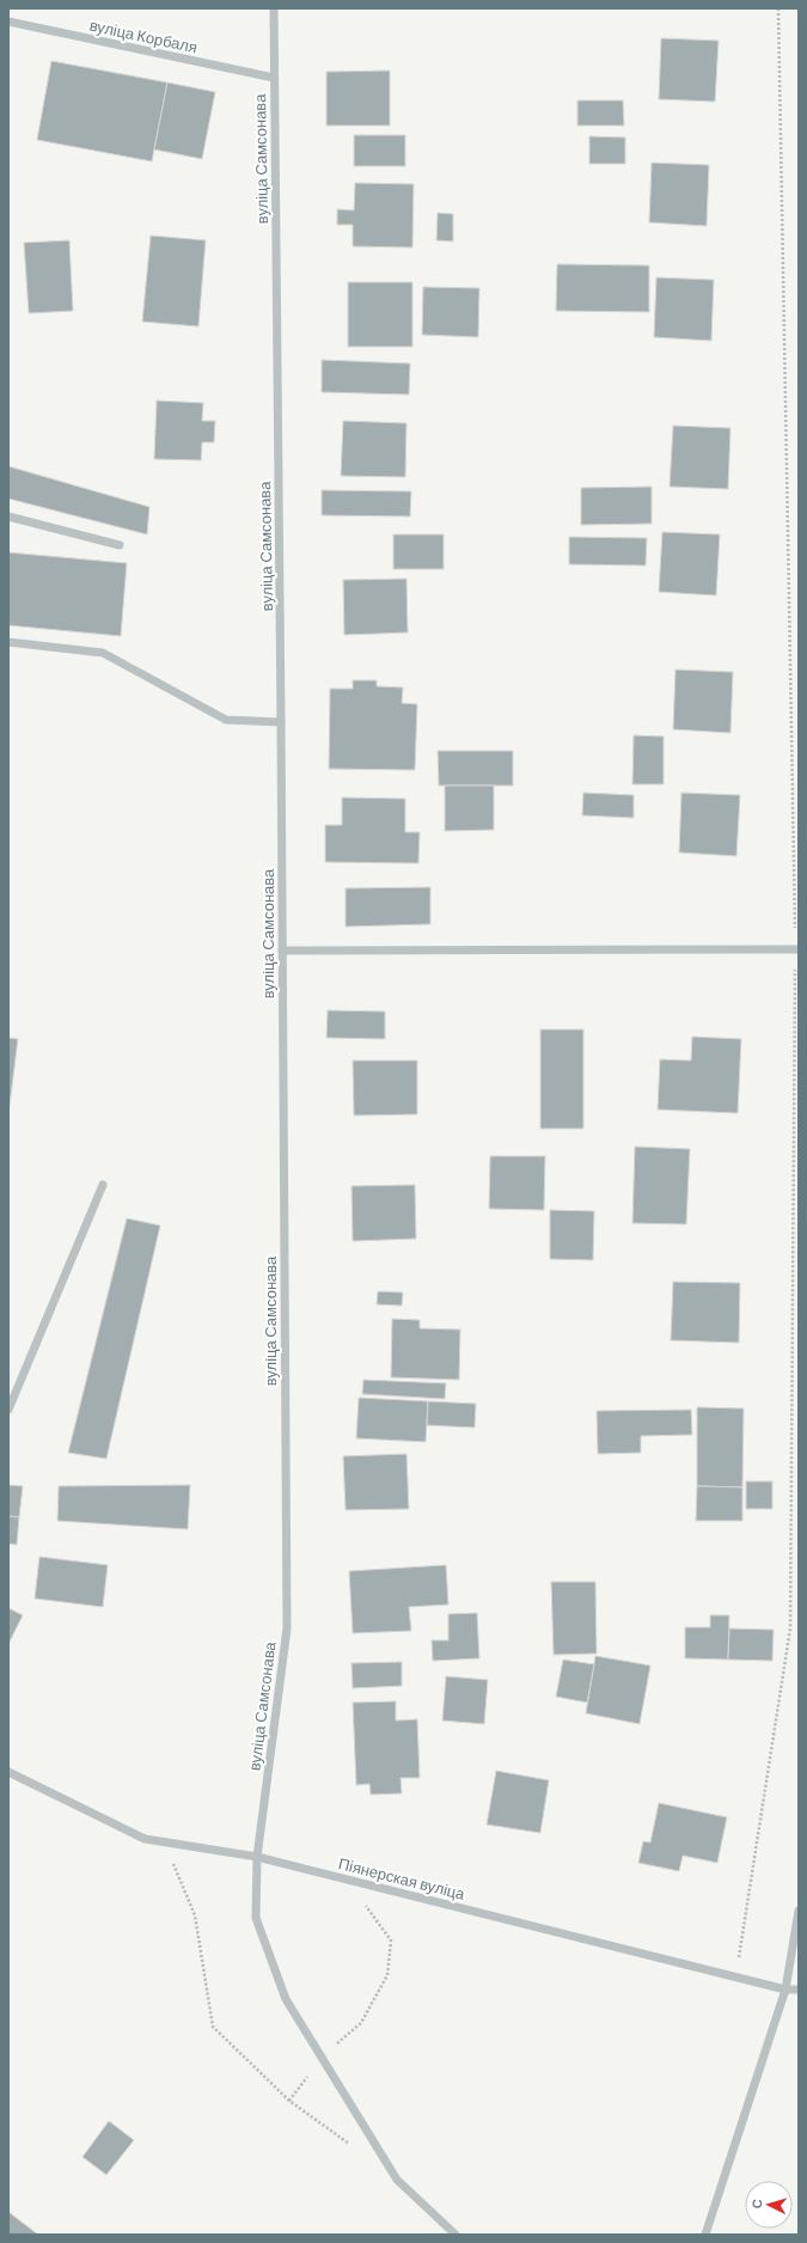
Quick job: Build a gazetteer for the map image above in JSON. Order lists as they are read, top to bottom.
{
  "streets": {
    "street": ["вуліца Корбаля", "вуліца Самсонава", "Піянерская вуліца"]
  },
  "crossings": [
    ["вуліца Корбаля", "вуліца Самсонава"],
    ["вуліца Самсонава", "Піянерская вуліца"]
  ],
  "north": "left"
}
